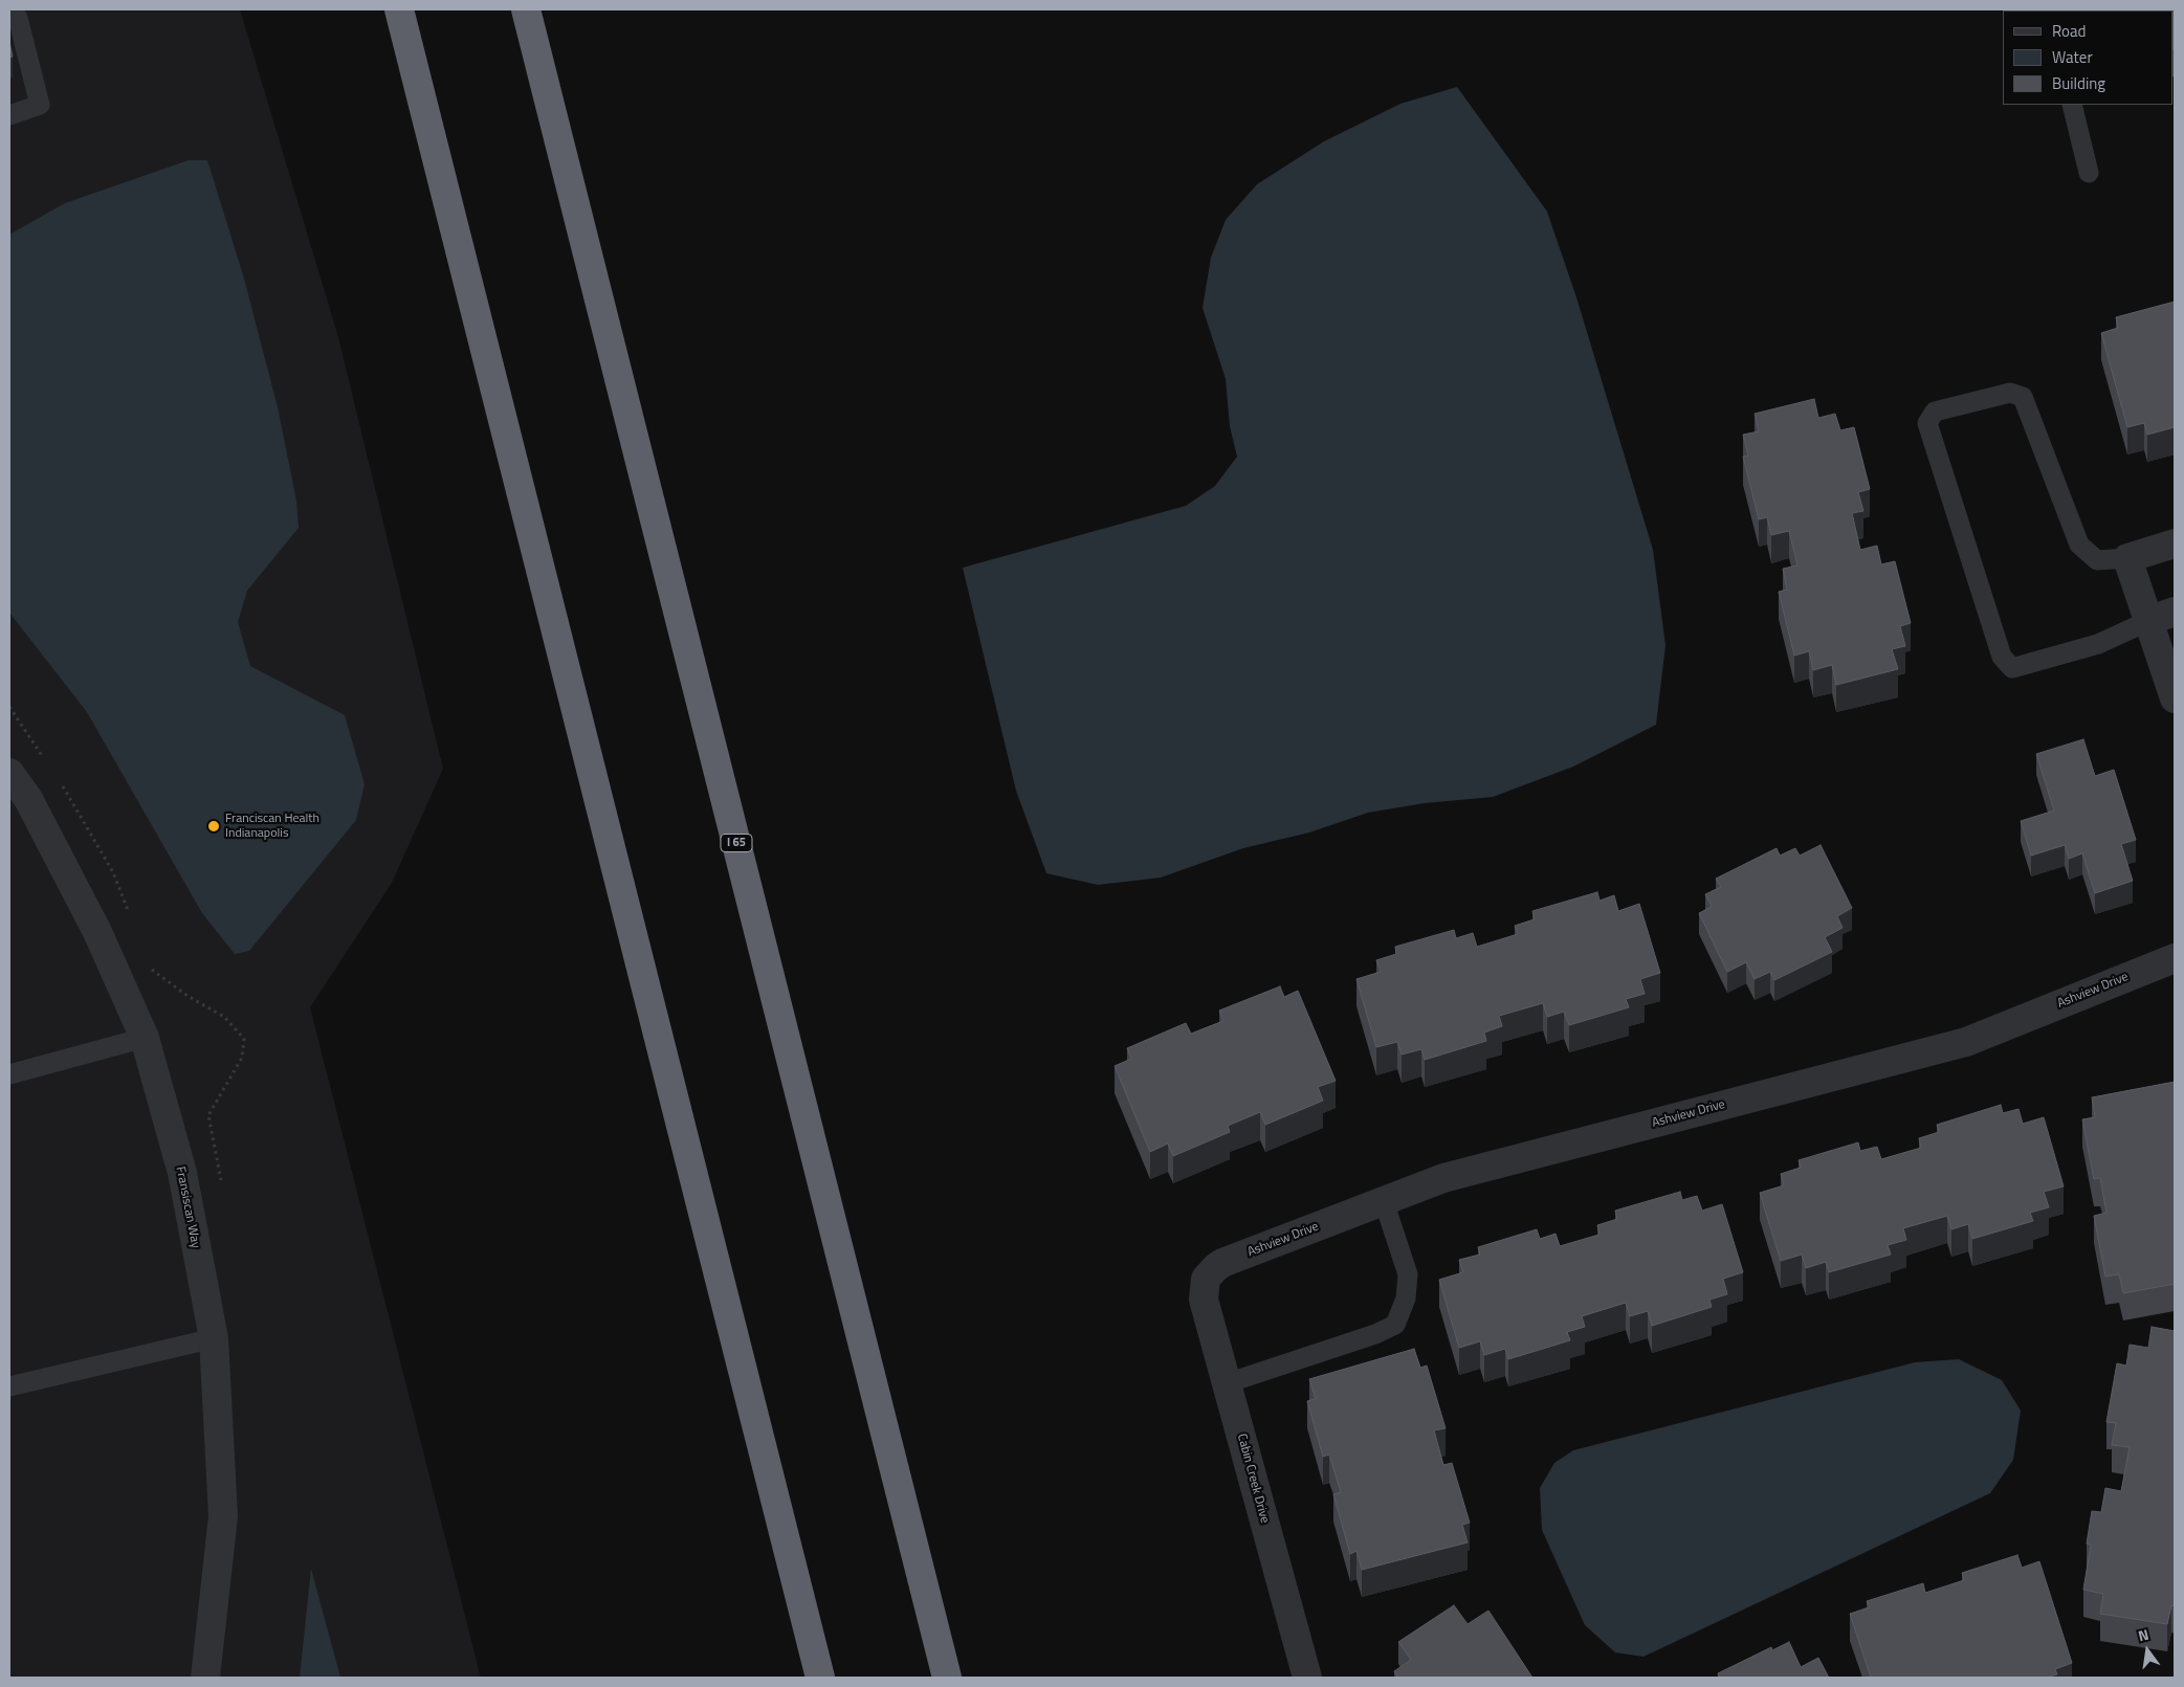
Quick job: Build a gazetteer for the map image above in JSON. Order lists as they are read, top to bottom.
{
  "streets": {
    "highway": ["I 65"],
    "street": ["Ashview Drive", "Fransiscan Way", "Cabin Creek Drive"]
  },
  "crossings": [
    ["Ashview Drive", "Cabin Creek Drive"]
  ],
  "places": ["Franciscan Health Indianapolis"],
  "legend": ["Road", "Water", "Building"],
  "north": "top"
}
